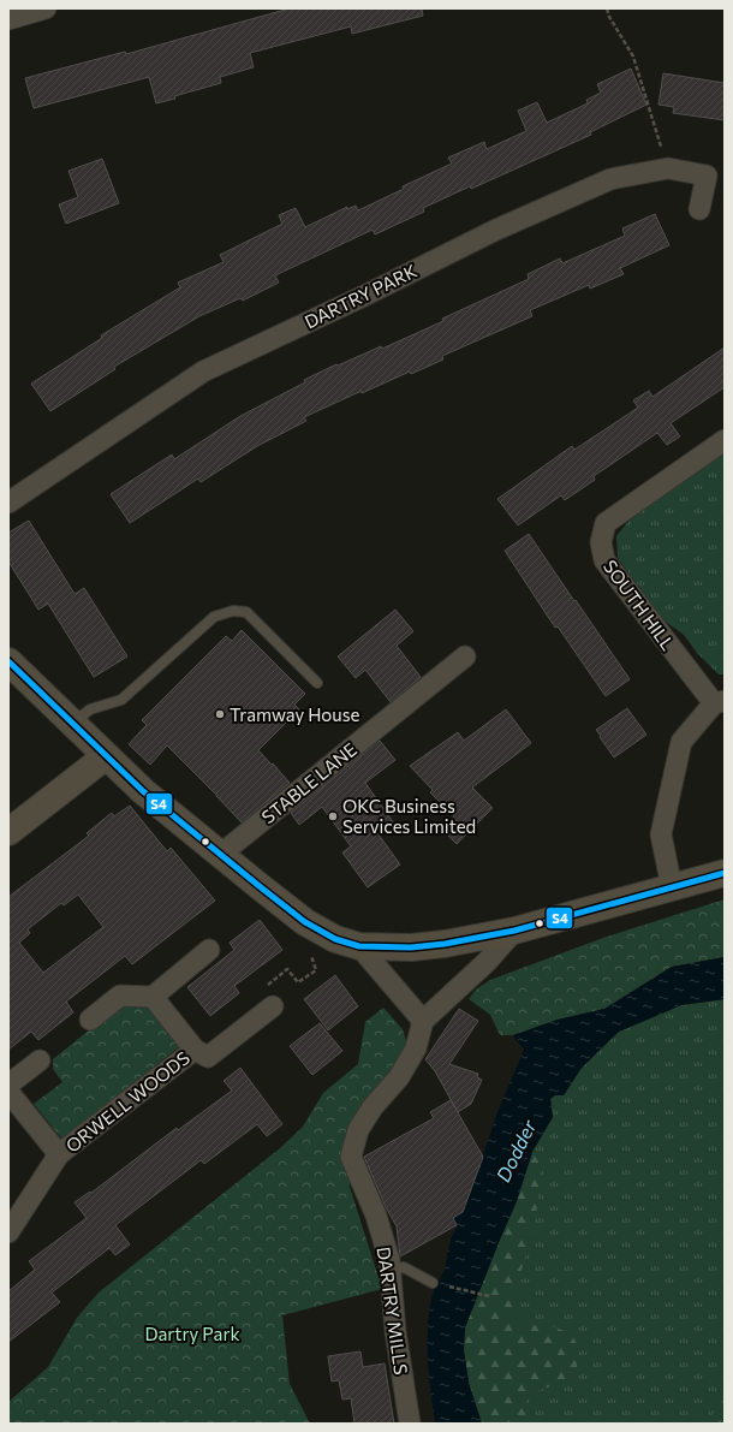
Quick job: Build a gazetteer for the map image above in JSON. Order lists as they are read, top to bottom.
{
  "streets": {
    "street": [
      "DARTRY PARK",
      "SOUTH HILL",
      "STABLE LANE",
      "ORWELL WOODS",
      "DARTRY MILLS"
    ]
  },
  "water": ["Dodder"],
  "parks": ["Dartry Park"],
  "places": ["Tramway House", "OKC Business Services Limited"],
  "lines": ["transit line S4"]
}
